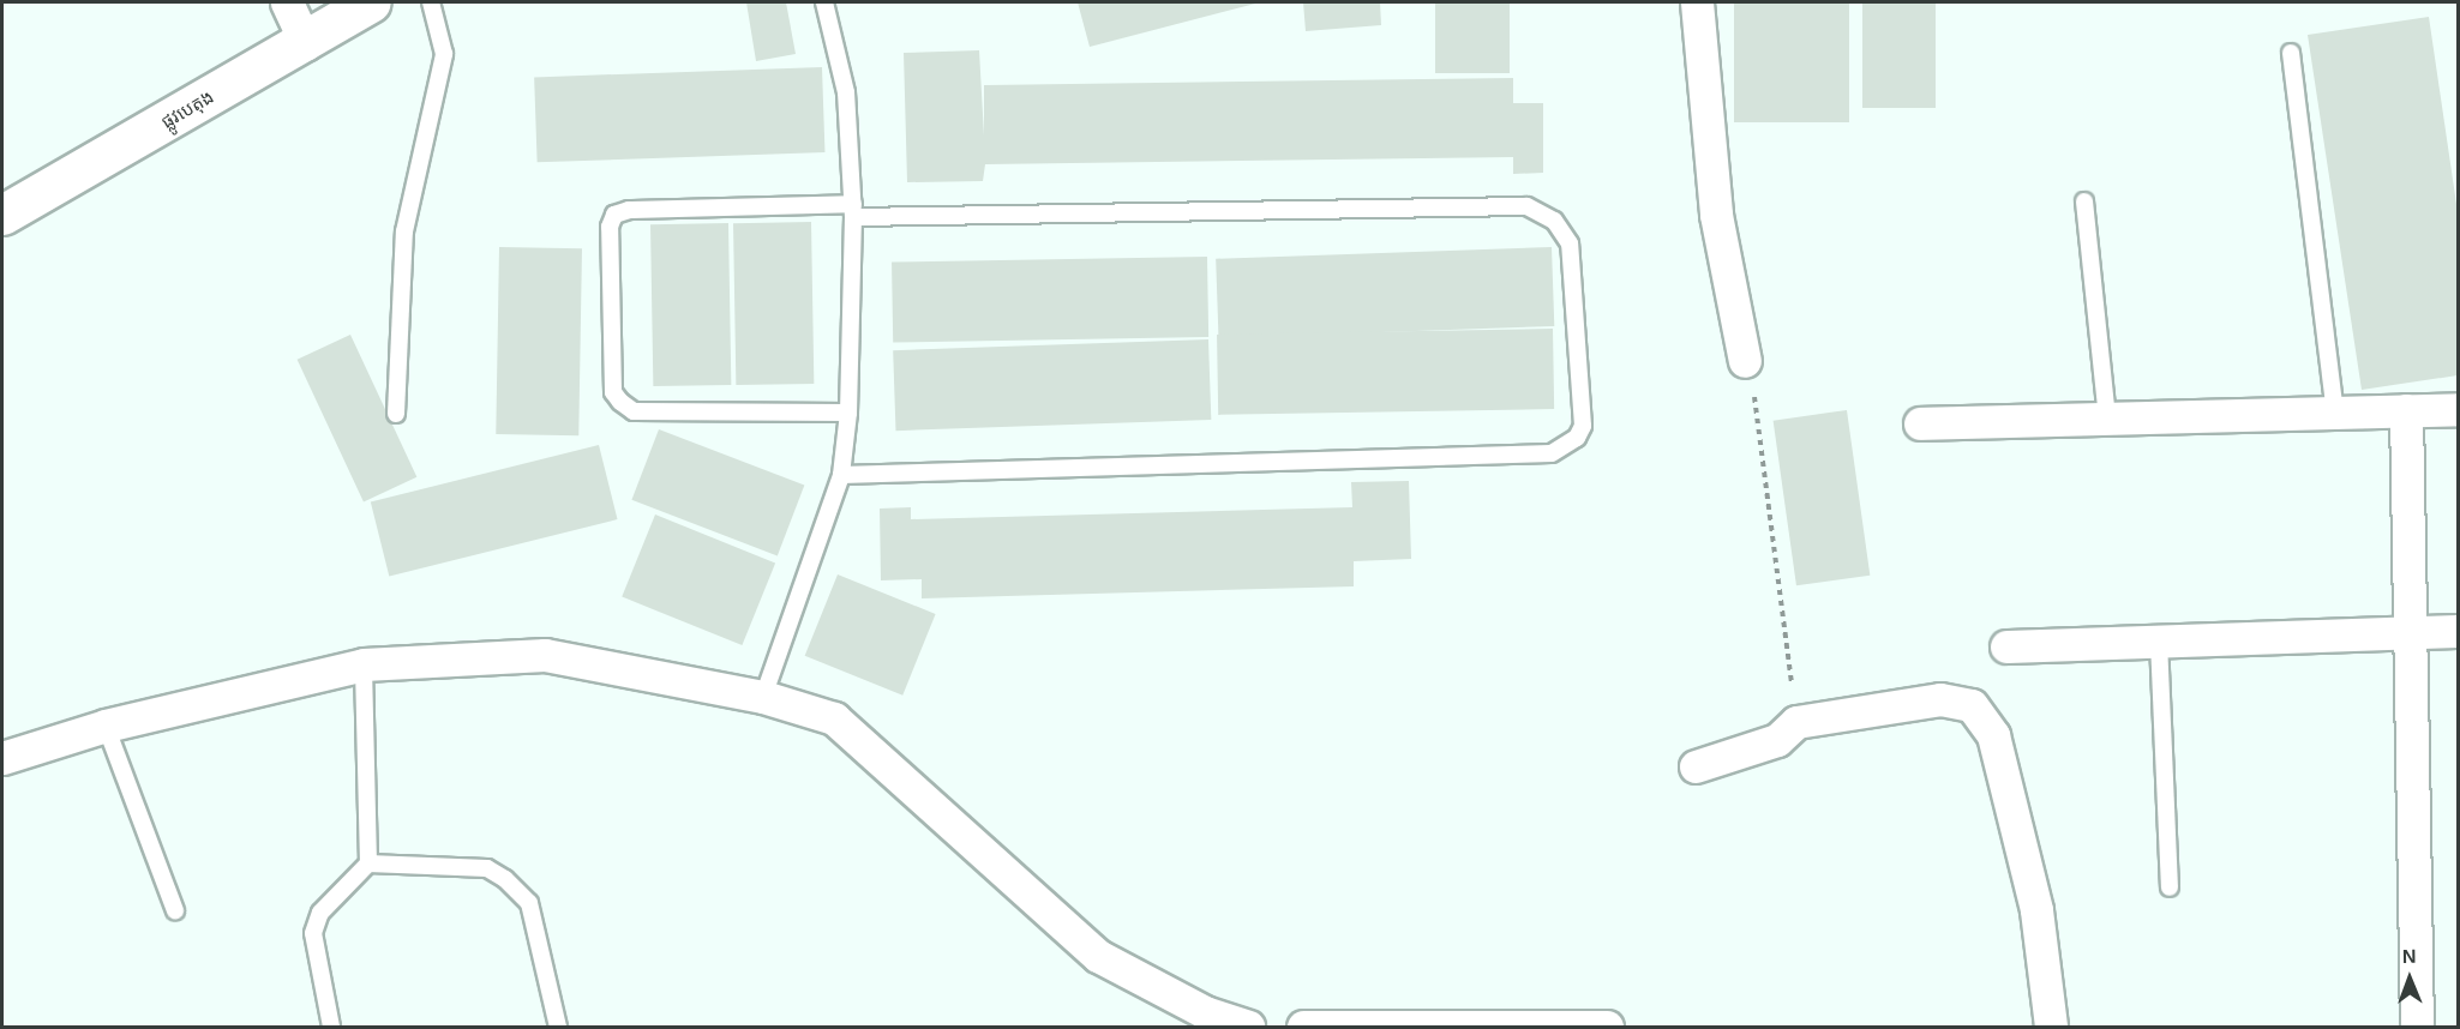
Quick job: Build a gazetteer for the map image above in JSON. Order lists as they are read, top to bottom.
{
  "streets": {
    "street": ["ផ្លូវបេតុង"]
  },
  "north": "top"
}
